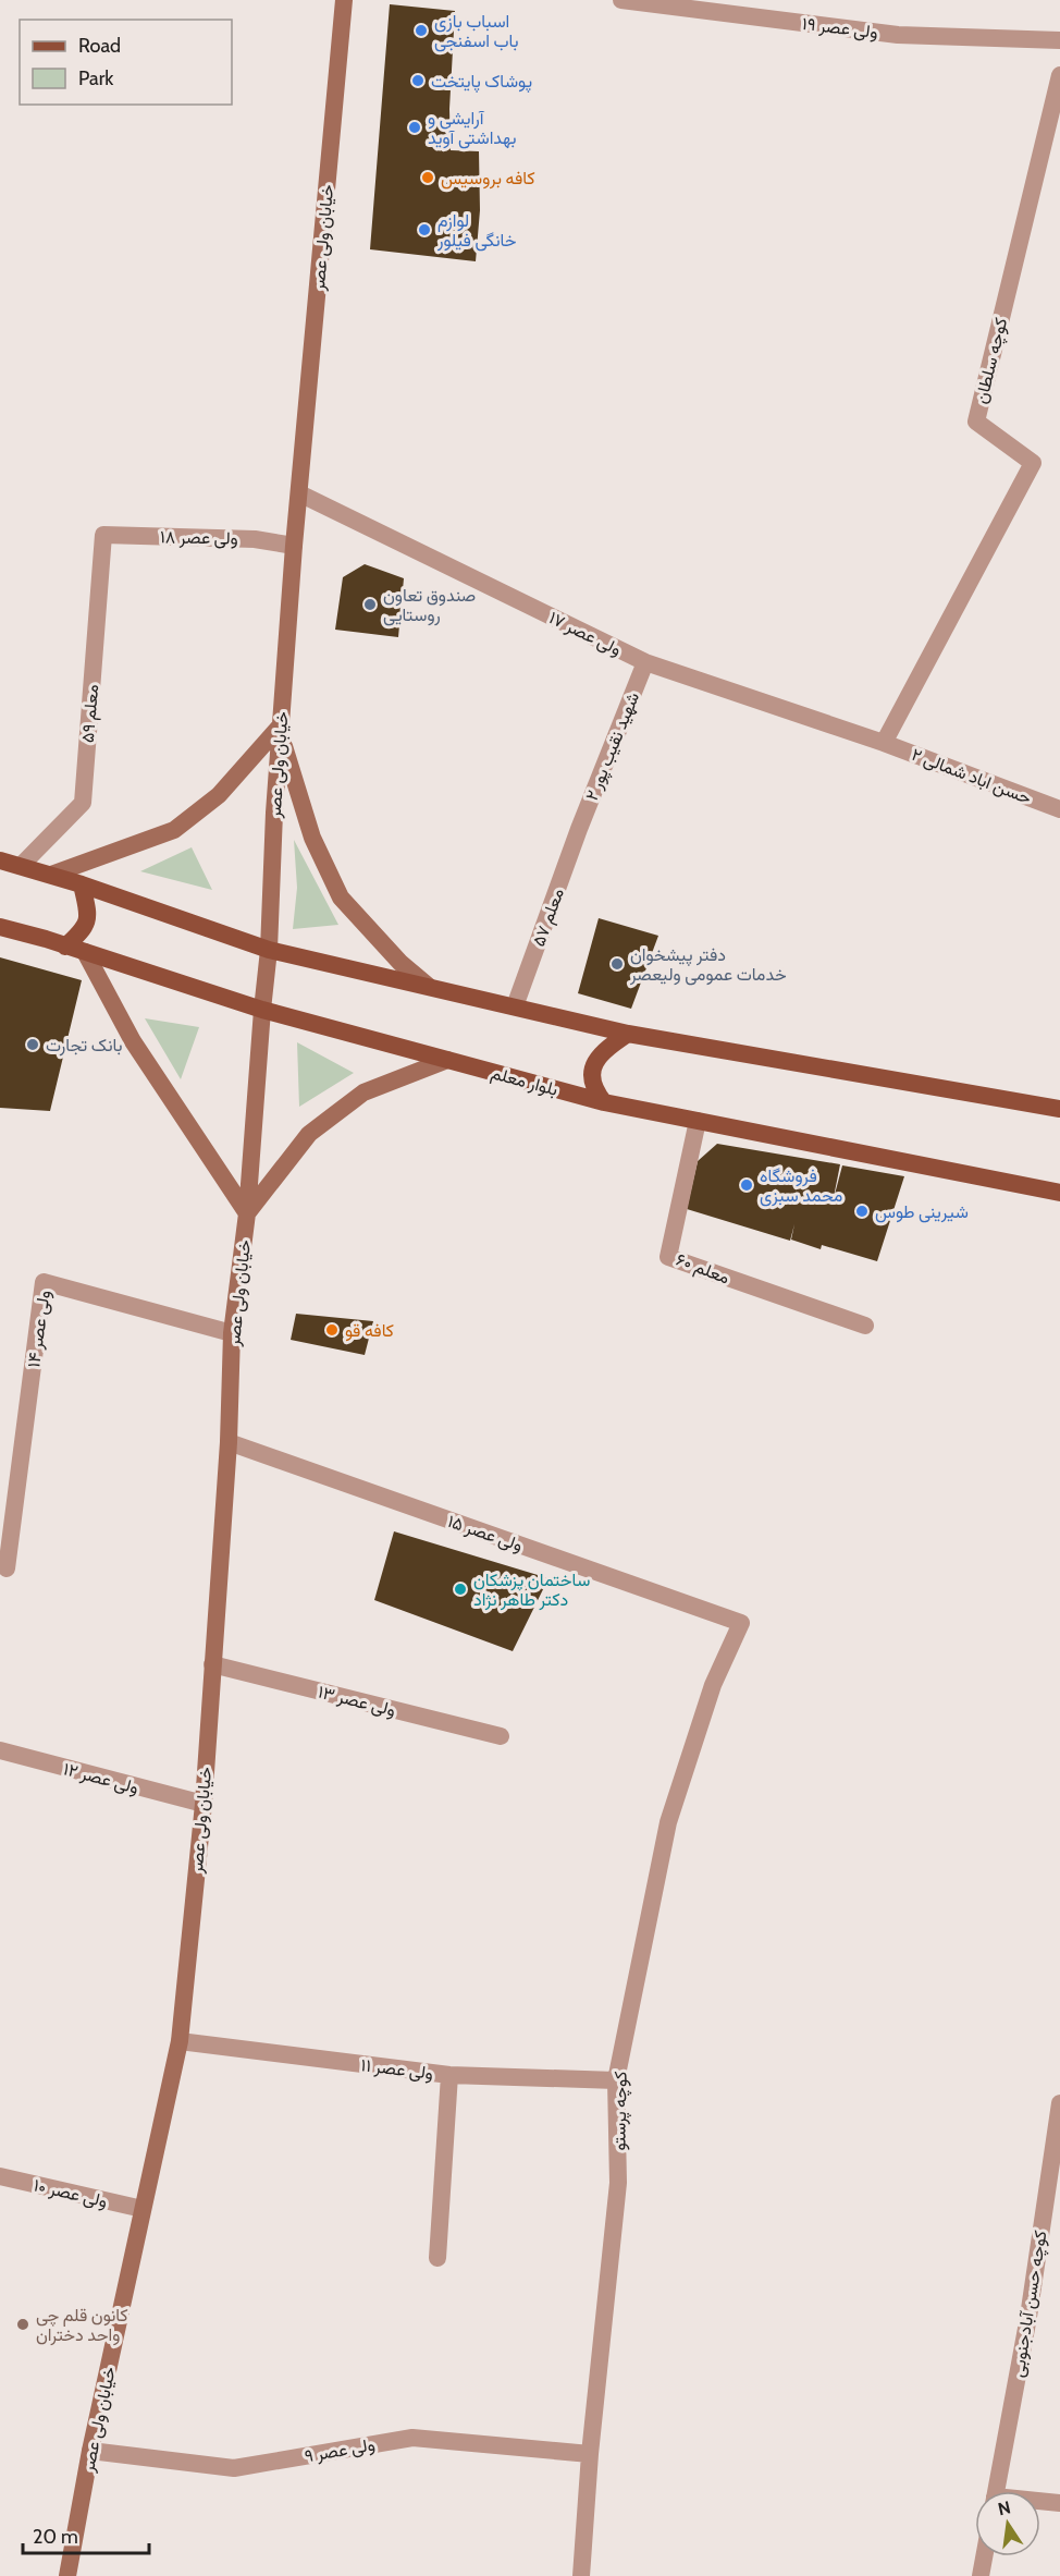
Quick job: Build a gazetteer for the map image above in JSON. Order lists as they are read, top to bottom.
{
  "streets": {
    "main road": ["خیابان ولی عصر", "بلوار معلم"],
    "street": [
      "ولی عصر ۱۹",
      "کوچه سلطان",
      "ولی عصر ۱۸",
      "ولی عصر ۱۷",
      "معلم ۵۹",
      "شهید نقیب پور ۲",
      "حسن اباد شمالی ۲",
      "معلم ۵۷",
      "معلم ۶۰",
      "ولی عصر ۱۴",
      "ولی عصر ۱۵",
      "ولی عصر ۱۳",
      "ولی عصر ۱۲",
      "ولی عصر ۱۱",
      "کوچه پرستو",
      "ولی عصر ۱۰",
      "کوچه حسن آبادجنوبی",
      "ولی عصر ۹"
    ]
  },
  "crossings": [
    ["خیابان ولی عصر", "ولی عصر ۱۸"],
    ["خیابان ولی عصر", "ولی عصر ۱۷"],
    ["خیابان ولی عصر", "بلوار معلم"],
    ["خیابان ولی عصر", "ولی عصر ۱۴"],
    ["خیابان ولی عصر", "ولی عصر ۱۵"],
    ["خیابان ولی عصر", "ولی عصر ۱۳"],
    ["خیابان ولی عصر", "ولی عصر ۱۲"],
    ["خیابان ولی عصر", "ولی عصر ۱۱"],
    ["خیابان ولی عصر", "ولی عصر ۱۰"],
    ["خیابان ولی عصر", "ولی عصر ۹"],
    ["کوچه سلطان", "ولی عصر ۱۷"],
    ["کوچه سلطان", "حسن اباد شمالی ۲"],
    ["ولی عصر ۱۸", "معلم ۵۹"],
    ["ولی عصر ۱۷", "شهید نقیب پور ۲"],
    ["ولی عصر ۱۷", "حسن اباد شمالی ۲"],
    ["شهید نقیب پور ۲", "معلم ۵۷"],
    ["بلوار معلم", "معلم ۶۰"],
    ["ولی عصر ۱۵", "کوچه پرستو"],
    ["ولی عصر ۱۱", "کوچه پرستو"],
    ["کوچه پرستو", "ولی عصر ۹"]
  ],
  "places": [
    "اسباب بازی باب اسفنجی",
    "پوشاک پایتخت",
    "آرایشی و بهداشتی آوید",
    "کافه بروسیس",
    "لوازم خانگی فیلور",
    "صندوق تعاون روستایی",
    "دفتر پیشخوان خدمات عمومی ولیعصر",
    "بانک تجارت",
    "فروشگاه محمد سبزی",
    "شیرینی طوس",
    "کافه قو",
    "ساختمان پزشکان دکتر طاهر نژاد",
    "کانون قلم چی واحد دختران"
  ],
  "legend": ["Road", "Park"],
  "scale_bar": "20 m",
  "north": "top"
}
